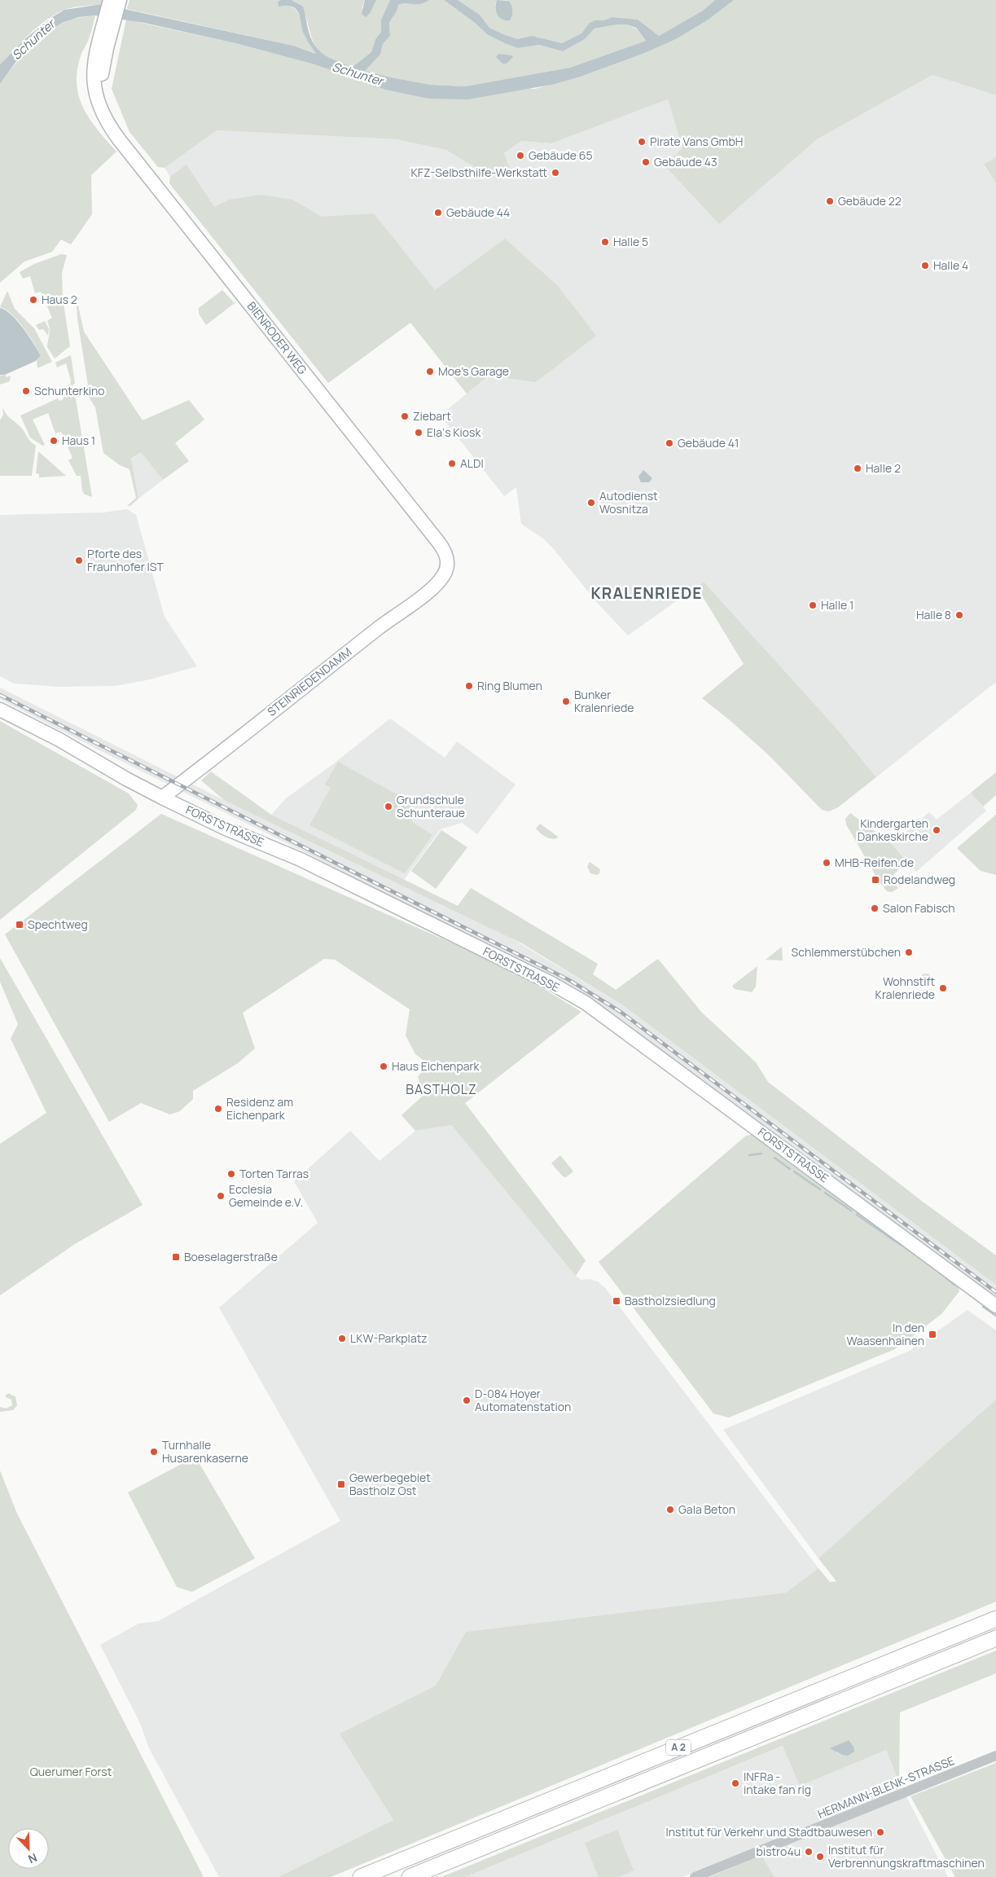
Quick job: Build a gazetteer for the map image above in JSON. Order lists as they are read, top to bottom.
{
  "streets": {
    "highway": ["A 2"],
    "main road": ["BIENRODER WEG", "STEINRIEDENDAMM", "FORSTSTRASSE"],
    "street": ["HERMANN-BLENK-STRASSE"]
  },
  "crossings": [
    ["BIENRODER WEG", "STEINRIEDENDAMM"],
    ["STEINRIEDENDAMM", "FORSTSTRASSE"]
  ],
  "districts": ["KRALENRIEDE", "BASTHOLZ"],
  "water": ["Schunter"],
  "parks": ["Querumer Forst"],
  "places": {
    "other": [
      "Pirate Vans GmbH",
      "Gebäude 65",
      "Gebäude 43",
      "KFZ-Selbsthilfe-Werkstatt",
      "Gebäude 22",
      "Gebäude 44",
      "Halle 5",
      "Halle 4",
      "Haus 2",
      "Moe's Garage",
      "Schunterkino",
      "Ziebart",
      "Ela‘s Kiosk",
      "Haus 1",
      "Gebäude 41",
      "ALDI",
      "Halle 2",
      "Autodienst Wosnitza",
      "Pforte des Fraunhofer IST",
      "Halle 1",
      "Halle 8",
      "Ring Blumen",
      "Bunker Kralenriede",
      "Grundschule Schunteraue",
      "Kindergarten Dankeskirche",
      "MHB-Reifen.de",
      "Salon Fabisch",
      "Schlemmerstübchen",
      "Wohnstift Kralenriede",
      "Haus Eichenpark",
      "Residenz am Eichenpark",
      "Torten Tarras",
      "Ecclesia Gemeinde e.V.",
      "LKW-Parkplatz",
      "D-084 Hoyer Automatenstation",
      "Turnhalle Husarenkaserne",
      "Gala Beton",
      "INFRa - intake fan rig",
      "Institut für Verkehr und Stadtbauwesen",
      "bistro4u",
      "Institut für Verbrennungskraftmaschinen"
    ],
    "transit": [
      "Rodelandweg",
      "Spechtweg",
      "Boeselagerstraße",
      "Bastholzsiedlung",
      "In den Waasenhainen",
      "Gewerbegebiet Bastholz Ost"
    ]
  },
  "north": "bottom right"
}
